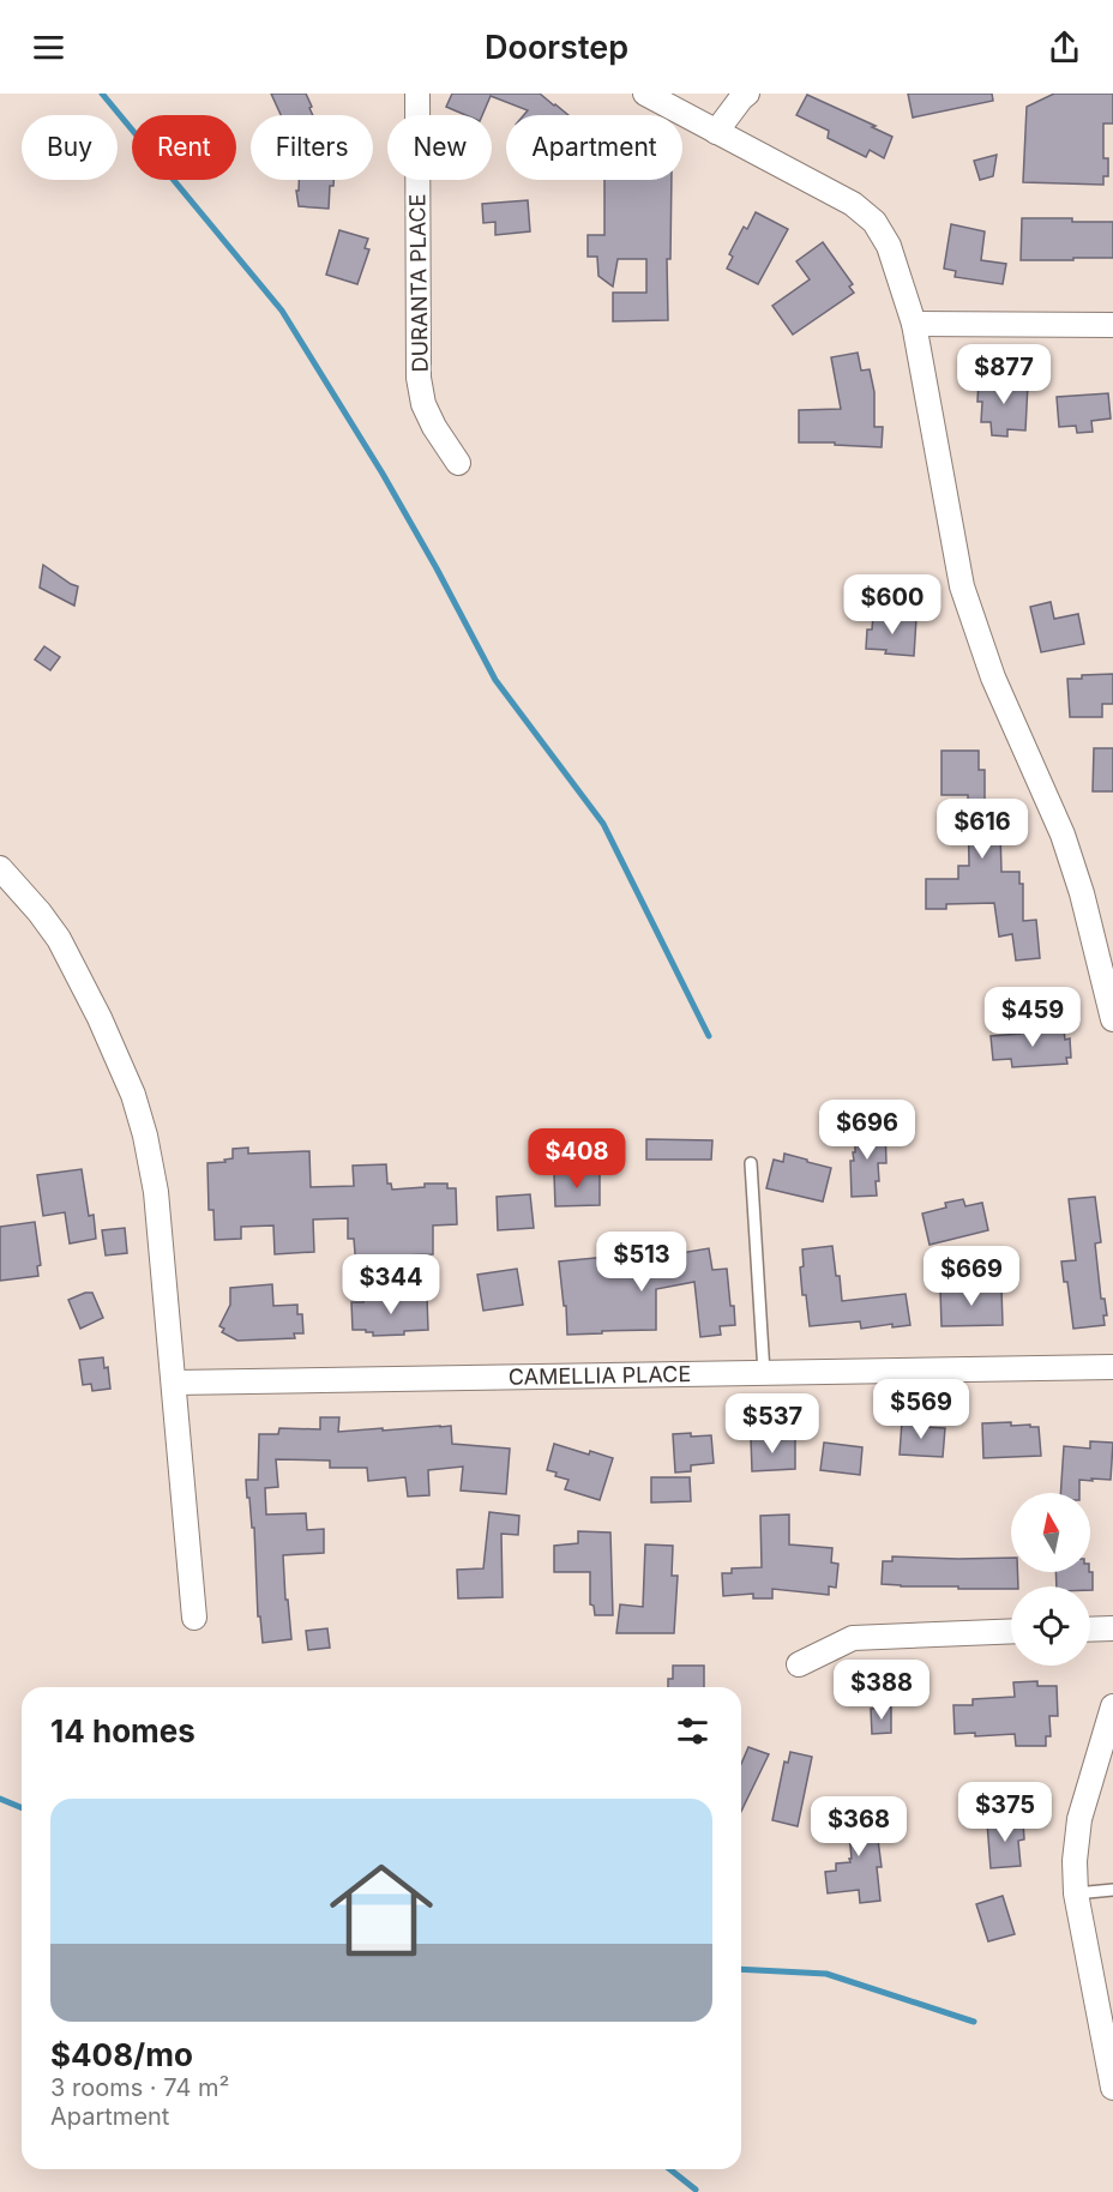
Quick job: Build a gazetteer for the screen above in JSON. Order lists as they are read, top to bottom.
{
  "streets": {
    "street": ["DURANTA PLACE", "CAMELLIA PLACE"]
  },
  "north": "top",
  "page": {
    "header": "Doorstep",
    "chip": [
      "Buy",
      "Rent",
      "Filters",
      "New",
      "Apartment"
    ],
    "price": [
      "$877",
      "$600",
      "$616",
      "$459",
      "$696",
      "$408",
      "$513",
      "$669",
      "$344",
      "$569",
      "$537",
      "$388",
      "$375",
      "$368"
    ],
    "heading": "14 homes",
    "list": [
      {
        "name": "$408/mo",
        "note": "3 rooms · 74 m² · Apartment"
      }
    ]
  }
}
